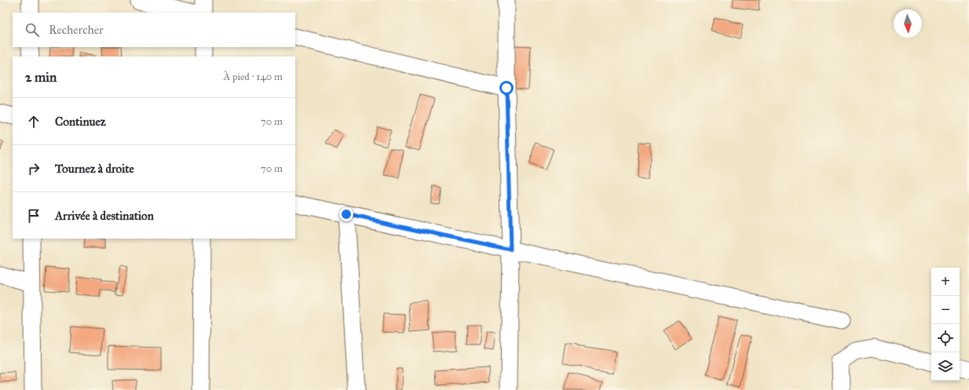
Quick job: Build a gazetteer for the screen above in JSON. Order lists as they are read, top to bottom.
{
  "north": "bottom",
  "page": {
    "search": "Rechercher",
    "heading": ["2 min", "À pied · 140 m"],
    "list": [
      ["Continuez", "70 m"],
      ["Tournez à droite", "70 m"],
      "Arrivée à destination"
    ],
    "map_buttons": ["+", "−"]
  }
}
